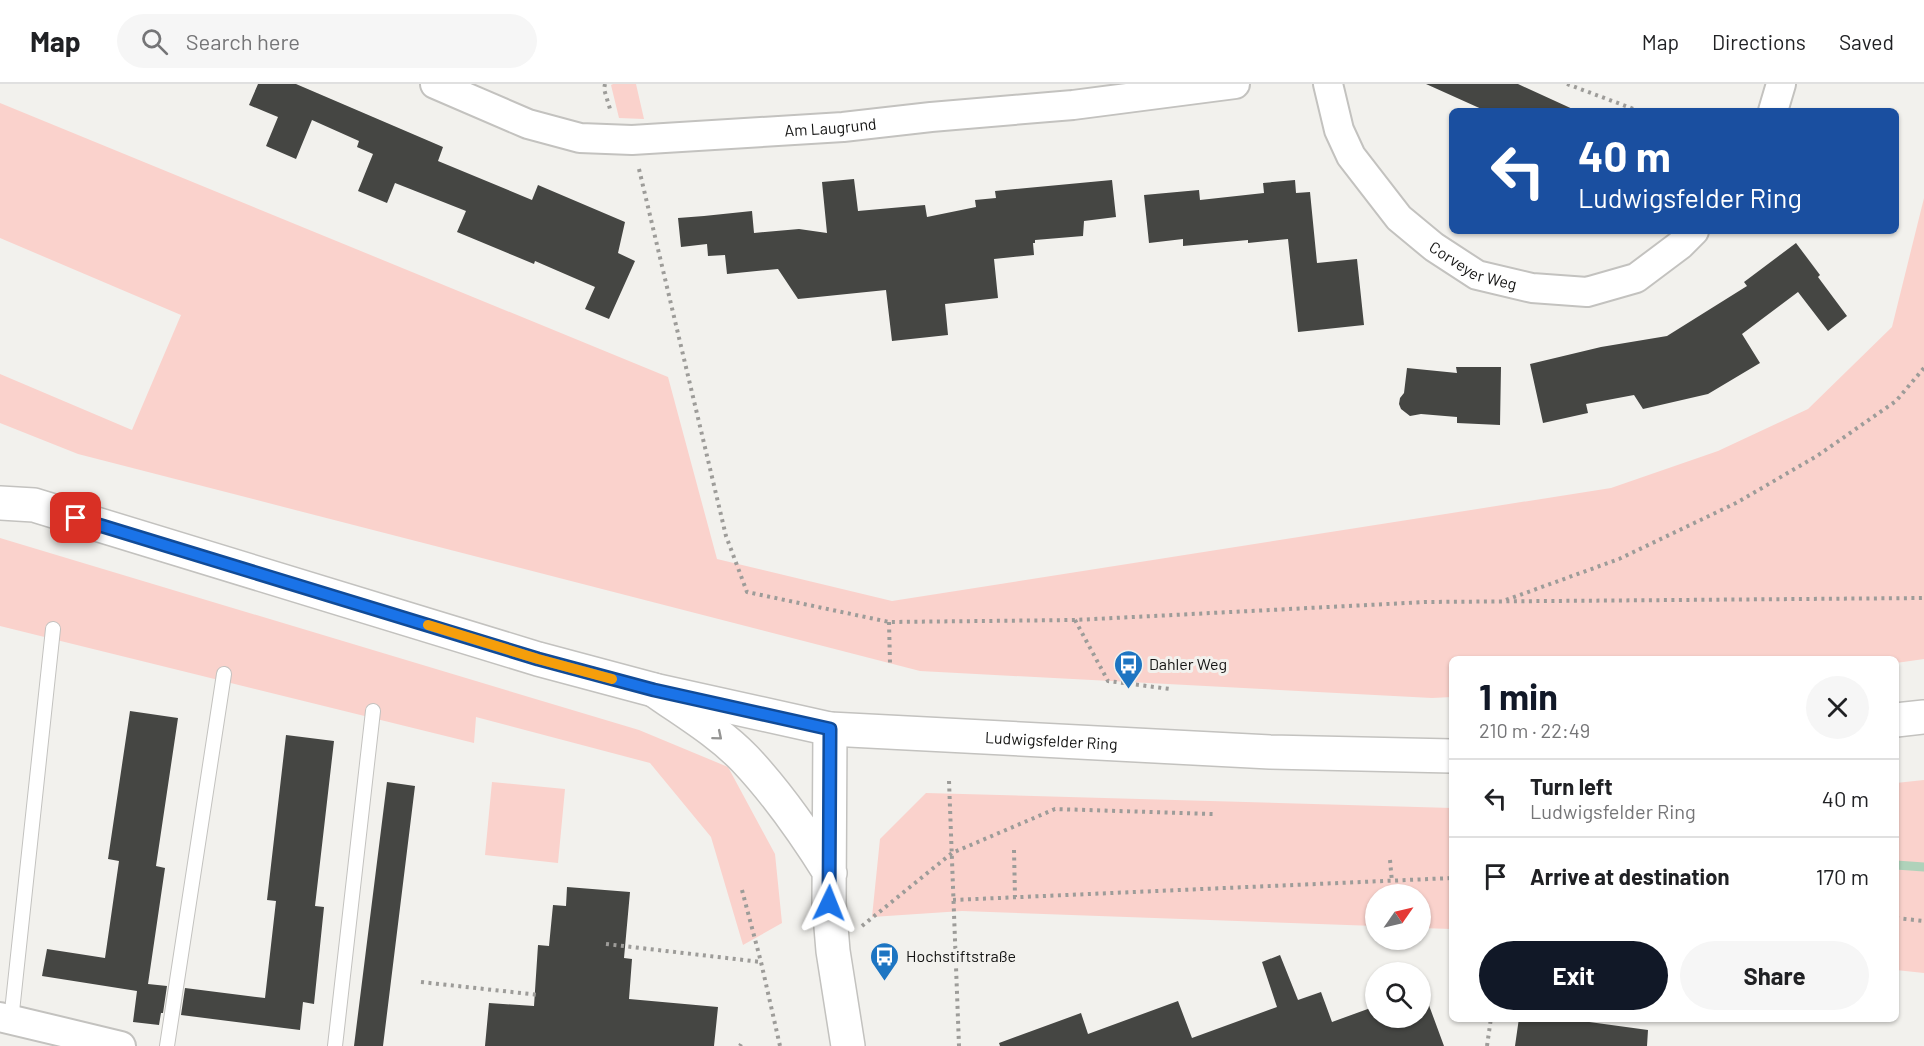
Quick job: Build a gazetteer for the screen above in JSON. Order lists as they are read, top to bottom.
{
  "streets": {
    "main road": ["Ludwigsfelder Ring"],
    "street": ["Am Laugrund", "Corveyer Weg"]
  },
  "places": {
    "bus stop": ["Dahler Weg", "Hochstiftstraße"]
  },
  "north": "top right",
  "page": {
    "header": "Map",
    "search": "Search here",
    "nav": ["Map", "Directions", "Saved"],
    "turn": ["40 m", "Ludwigsfelder Ring"],
    "heading": ["1 min", "210 m · 22:49"],
    "list": [
      {
        "name": "Turn left",
        "note": "Ludwigsfelder Ring",
        "value": "40 m"
      },
      {
        "name": "Arrive at destination",
        "value": "170 m"
      }
    ],
    "buttons": ["Exit", "Share"]
  }
}
